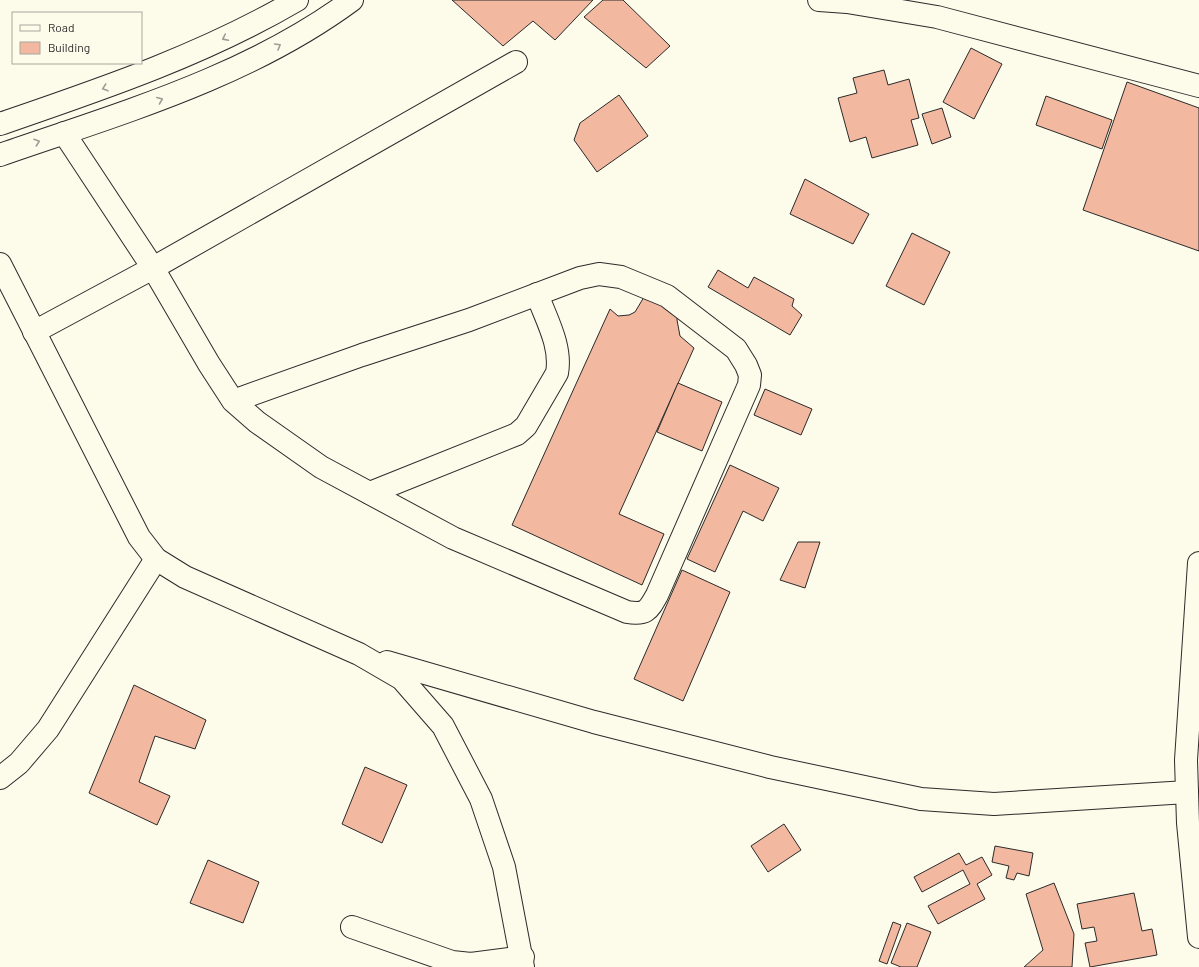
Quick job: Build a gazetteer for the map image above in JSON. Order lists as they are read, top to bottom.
{
  "legend": ["Road", "Building"]
}
